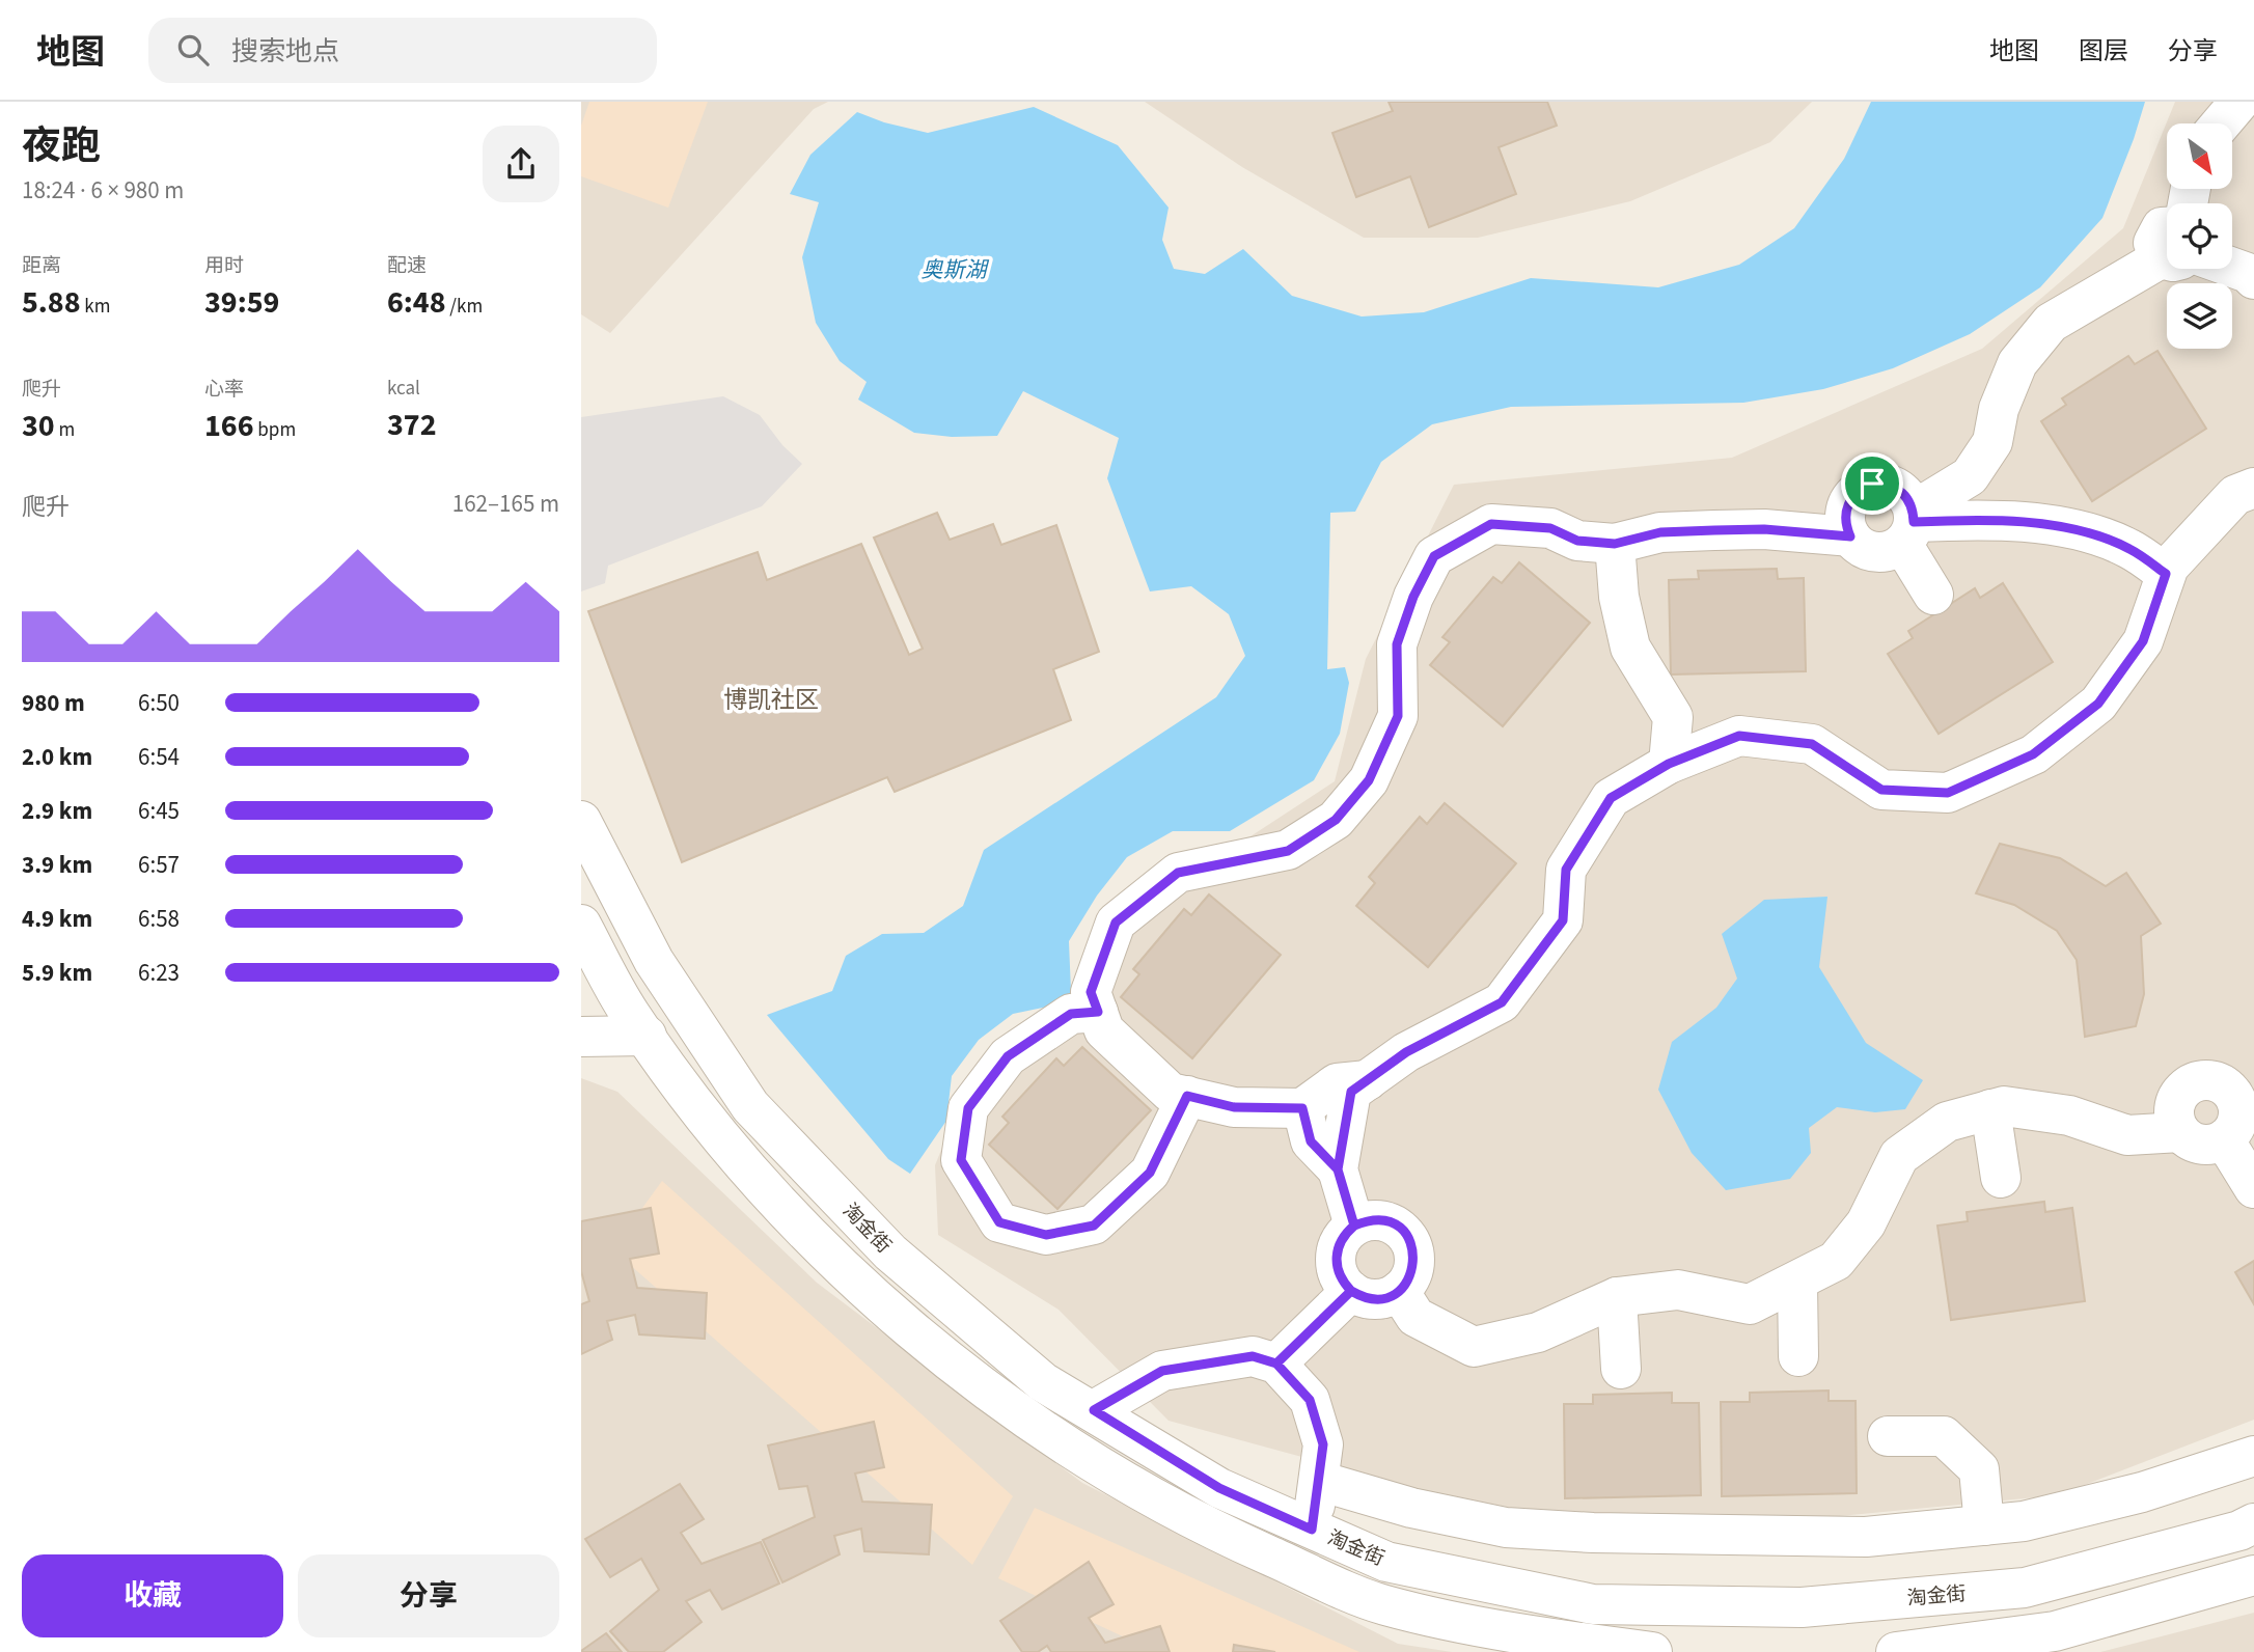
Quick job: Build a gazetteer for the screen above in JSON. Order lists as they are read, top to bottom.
{
  "streets": {
    "street": ["淘金街"]
  },
  "districts": ["博凯社区"],
  "water": ["奥斯湖"],
  "north": "bottom right",
  "page": {
    "header": "地图",
    "search": "搜索地点",
    "nav": ["地图", "图层", "分享"],
    "heading": ["夜跑", "18:24 · 6 × 980 m"],
    "stats": [
      ["距离", "5.88 km"],
      ["用时", "39:59"],
      ["配速", "6:48 /km"],
      ["爬升", "30 m"],
      ["心率", "166 bpm"],
      ["kcal", "372"]
    ],
    "chart": ["爬升", "162–165 m"],
    "list": [
      {
        "name": "980 m",
        "note": "6:50"
      },
      {
        "name": "2.0 km",
        "note": "6:54"
      },
      {
        "name": "2.9 km",
        "note": "6:45"
      },
      {
        "name": "3.9 km",
        "note": "6:57"
      },
      {
        "name": "4.9 km",
        "note": "6:58"
      },
      {
        "name": "5.9 km",
        "note": "6:23"
      }
    ],
    "buttons": ["收藏", "分享"]
  }
}
